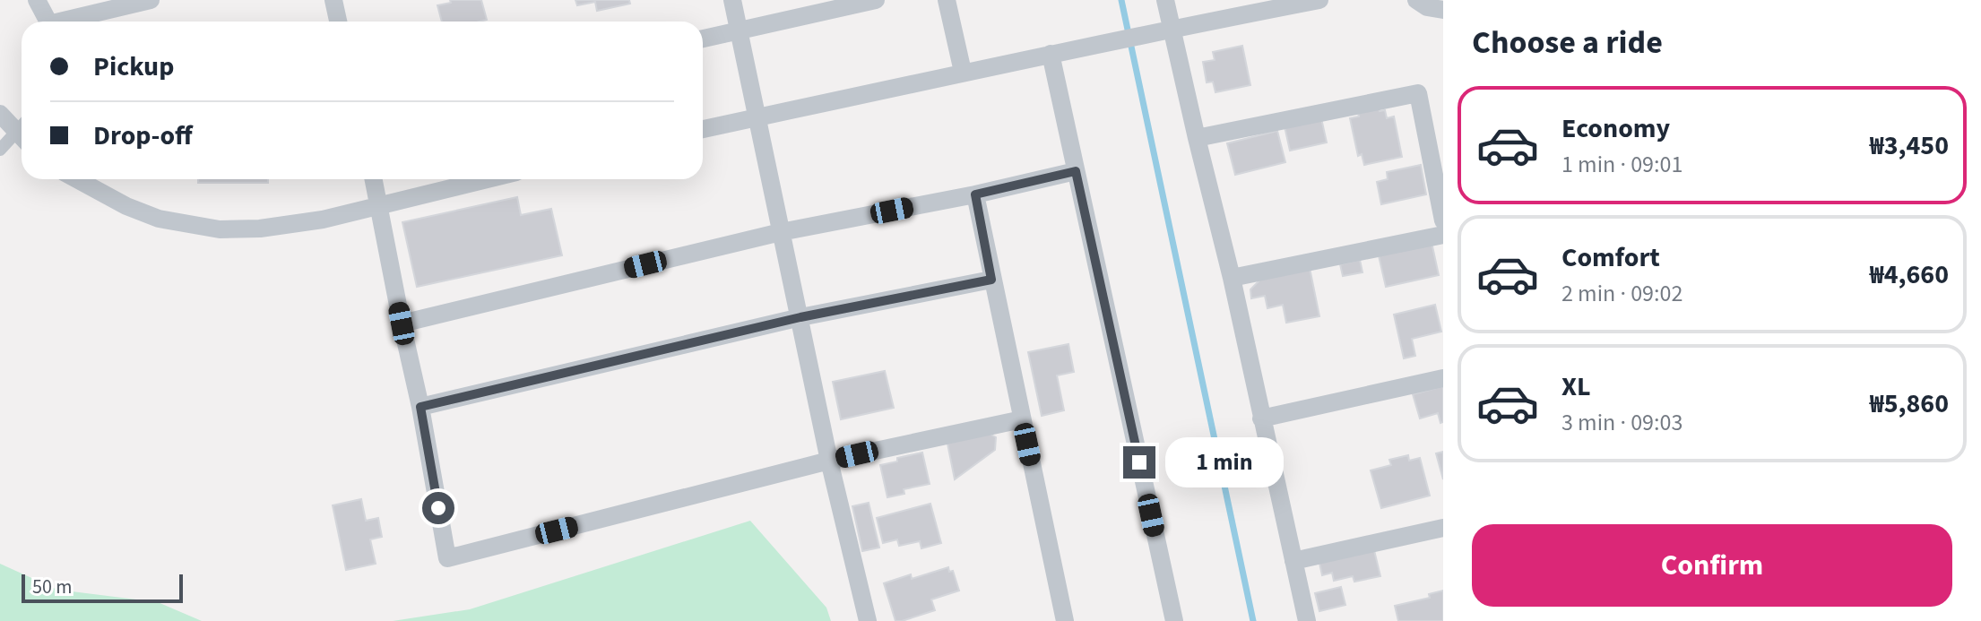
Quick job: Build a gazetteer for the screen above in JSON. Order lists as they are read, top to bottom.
{
  "scale_bar": "50 m",
  "page": {
    "heading": "Choose a ride",
    "banner": ["Pickup", "Drop-off"],
    "list": [
      {
        "name": "Economy",
        "note": "1 min · 09:01",
        "value": "₩3,450"
      },
      {
        "name": "Comfort",
        "note": "2 min · 09:02",
        "value": "₩4,660"
      },
      {
        "name": "XL",
        "note": "3 min · 09:03",
        "value": "₩5,860"
      }
    ],
    "bubble": "1 min",
    "buttons": "Confirm",
    "scale": "50 m"
  }
}
